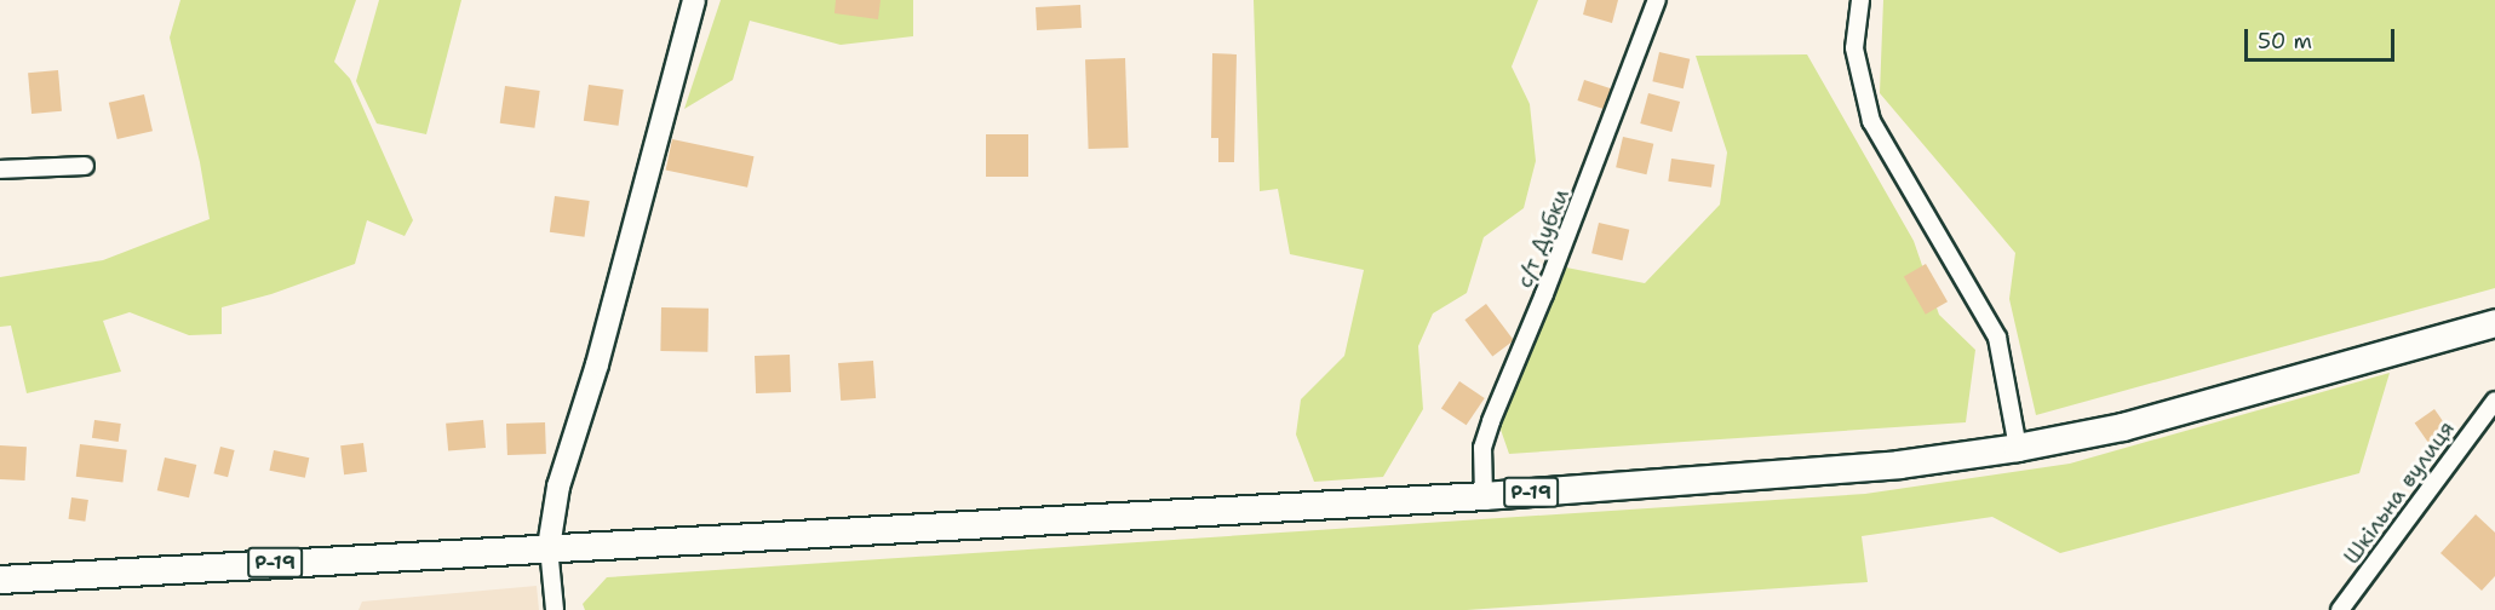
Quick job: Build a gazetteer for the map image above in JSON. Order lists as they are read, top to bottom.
{
  "streets": {
    "main road": ["Р-19"],
    "street": ["с/т Дубки", "Шкільна вулиця"]
  },
  "crossings": [
    ["с/т Дубки", "Р-19"]
  ],
  "scale_bar": "50 m"
}
